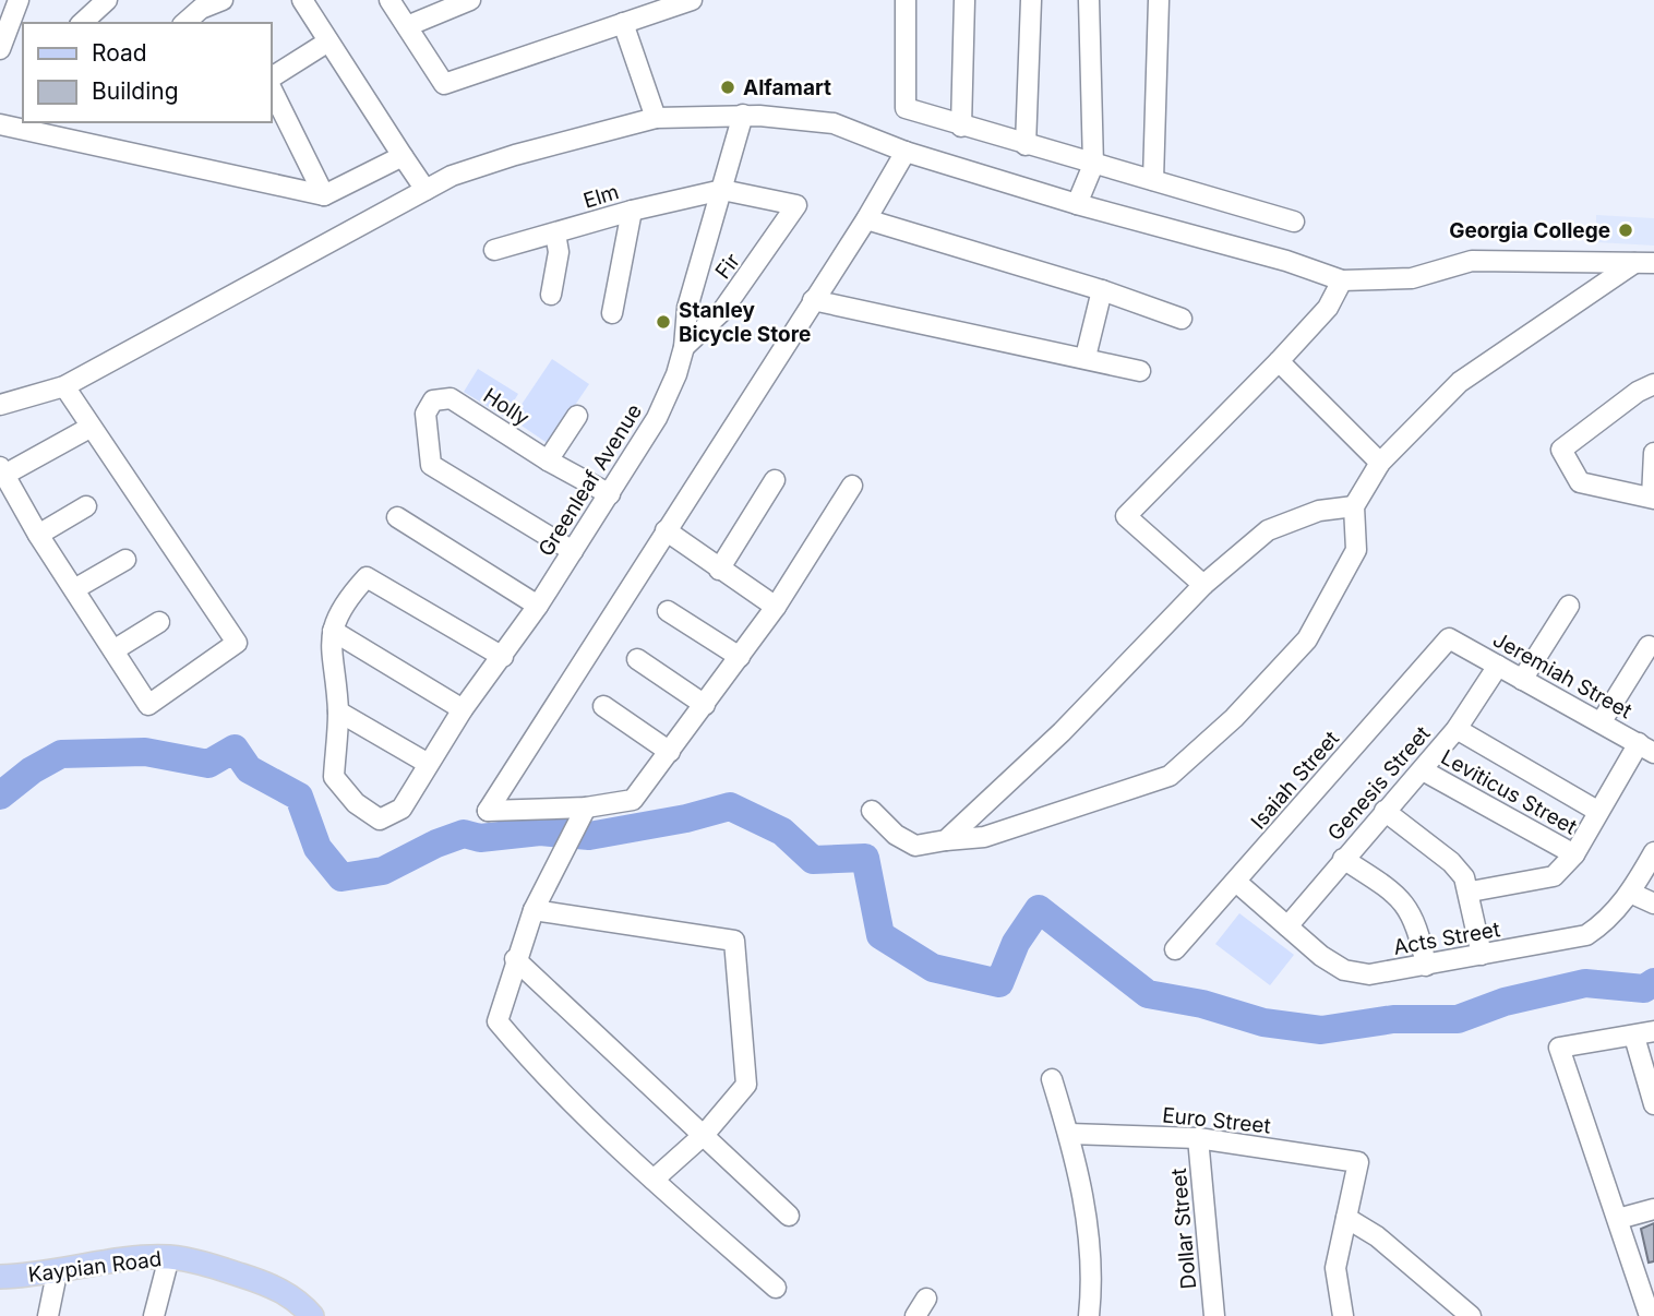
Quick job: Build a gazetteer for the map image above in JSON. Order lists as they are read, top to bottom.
{
  "streets": {
    "main road": ["Kaypian Road"],
    "street": [
      "Elm",
      "Fir",
      "Holly",
      "Greenleaf Avenue",
      "Jeremiah Street",
      "Isaiah Street",
      "Genesis Street",
      "Leviticus Street",
      "Acts Street",
      "Euro Street",
      "Dollar Street"
    ]
  },
  "crossings": [
    ["Elm", "Fir"],
    ["Elm", "Greenleaf Avenue"],
    ["Fir", "Greenleaf Avenue"],
    ["Holly", "Greenleaf Avenue"],
    ["Jeremiah Street", "Isaiah Street"],
    ["Jeremiah Street", "Genesis Street"],
    ["Isaiah Street", "Acts Street"],
    ["Genesis Street", "Leviticus Street"],
    ["Genesis Street", "Acts Street"],
    ["Euro Street", "Dollar Street"]
  ],
  "places": ["Alfamart", "Georgia College", "Stanley Bicycle Store"],
  "legend": ["Road", "Building"]
}
